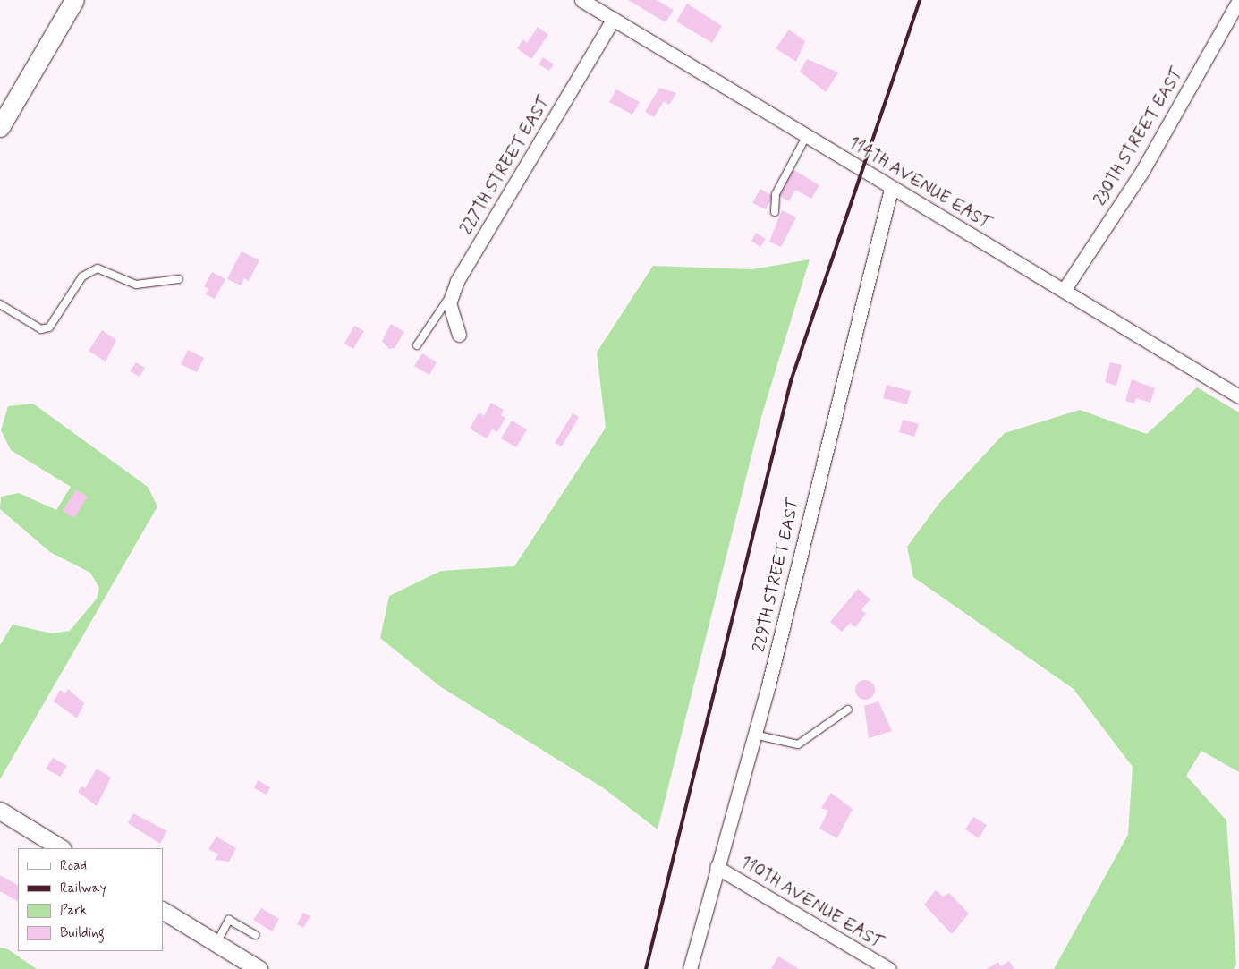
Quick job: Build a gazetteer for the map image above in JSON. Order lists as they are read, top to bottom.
{
  "streets": {
    "street": [
      "230TH STREET EAST",
      "227TH STREET EAST",
      "114TH AVENUE EAST",
      "229TH STREET EAST",
      "110TH AVENUE EAST"
    ]
  },
  "crossings": [
    ["230TH STREET EAST", "114TH AVENUE EAST"],
    ["227TH STREET EAST", "114TH AVENUE EAST"],
    ["114TH AVENUE EAST", "229TH STREET EAST"],
    ["229TH STREET EAST", "110TH AVENUE EAST"]
  ],
  "legend": [
    "Road",
    "Railway",
    "Park",
    "Building"
  ]
}
